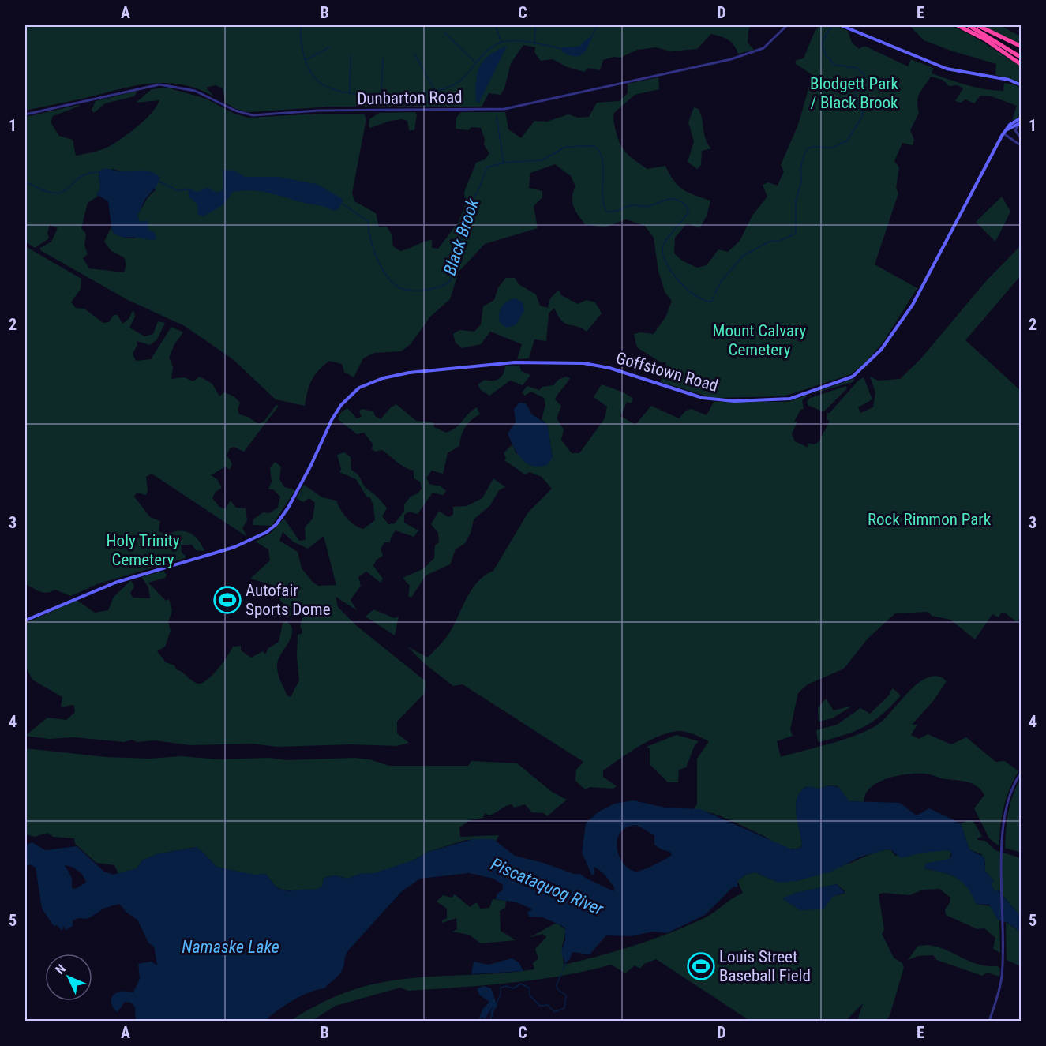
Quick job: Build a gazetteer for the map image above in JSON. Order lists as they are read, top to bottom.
{
  "streets": {
    "main road": ["Goffstown Road"],
    "street": ["Dunbarton Road"]
  },
  "water": ["Black Brook", "Piscataquog River", "Namaske Lake"],
  "parks": [
    "Blodgett Park / Black Brook",
    "Mount Calvary Cemetery",
    "Rock Rimmon Park",
    "Holy Trinity Cemetery"
  ],
  "places": {
    "sports": ["Autofair Sports Dome", "Louis Street Baseball Field"]
  },
  "north": "top left",
  "grid": {
    "columns": [
      "A",
      "B",
      "C",
      "D",
      "E"
    ],
    "rows": [
      "1",
      "2",
      "3",
      "4",
      "5"
    ]
  }
}
